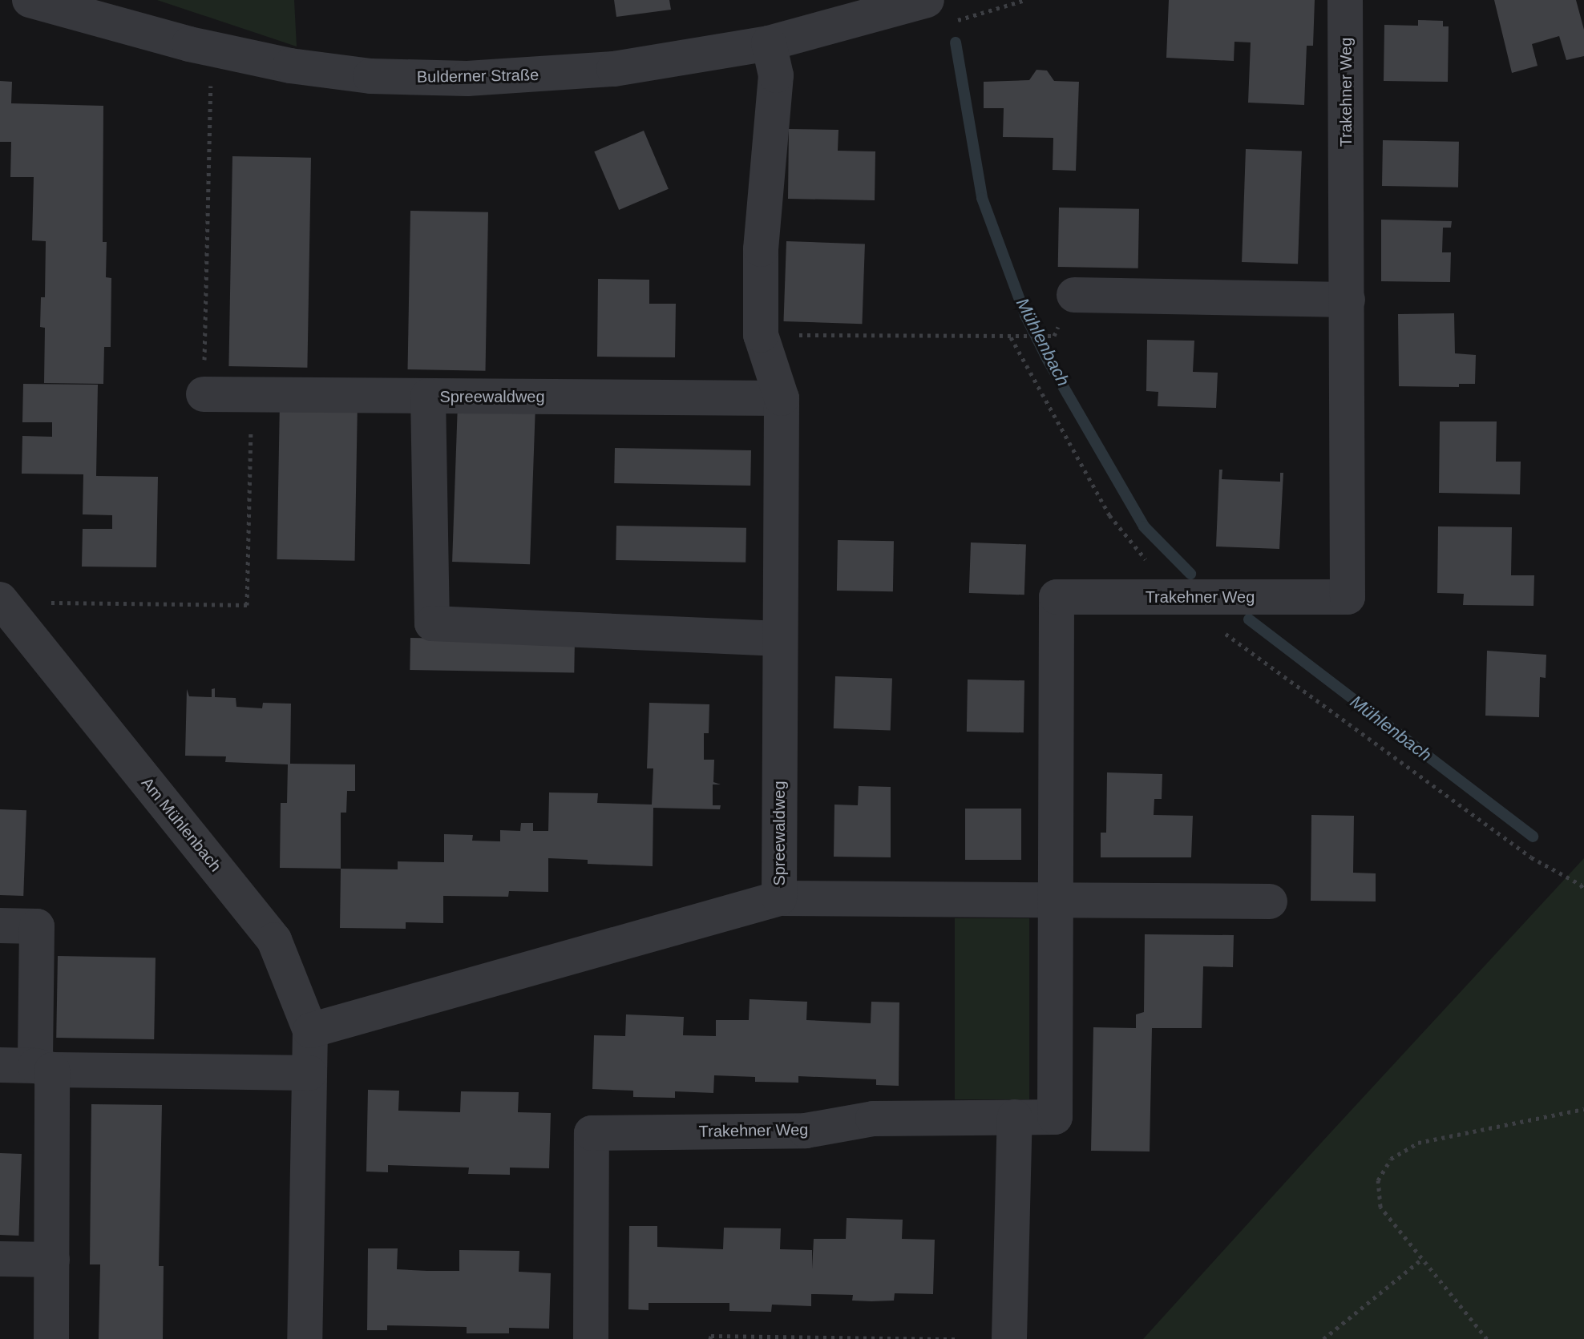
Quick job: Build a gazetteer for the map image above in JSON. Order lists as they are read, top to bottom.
{
  "streets": {
    "street": [
      "Bulderner Straße",
      "Trakehner Weg",
      "Spreewaldweg",
      "Am Mühlenbach"
    ]
  },
  "crossings": [
    ["Bulderner Straße", "Spreewaldweg"],
    ["Spreewaldweg", "Am Mühlenbach"]
  ],
  "water": ["Mühlenbach"]
}
